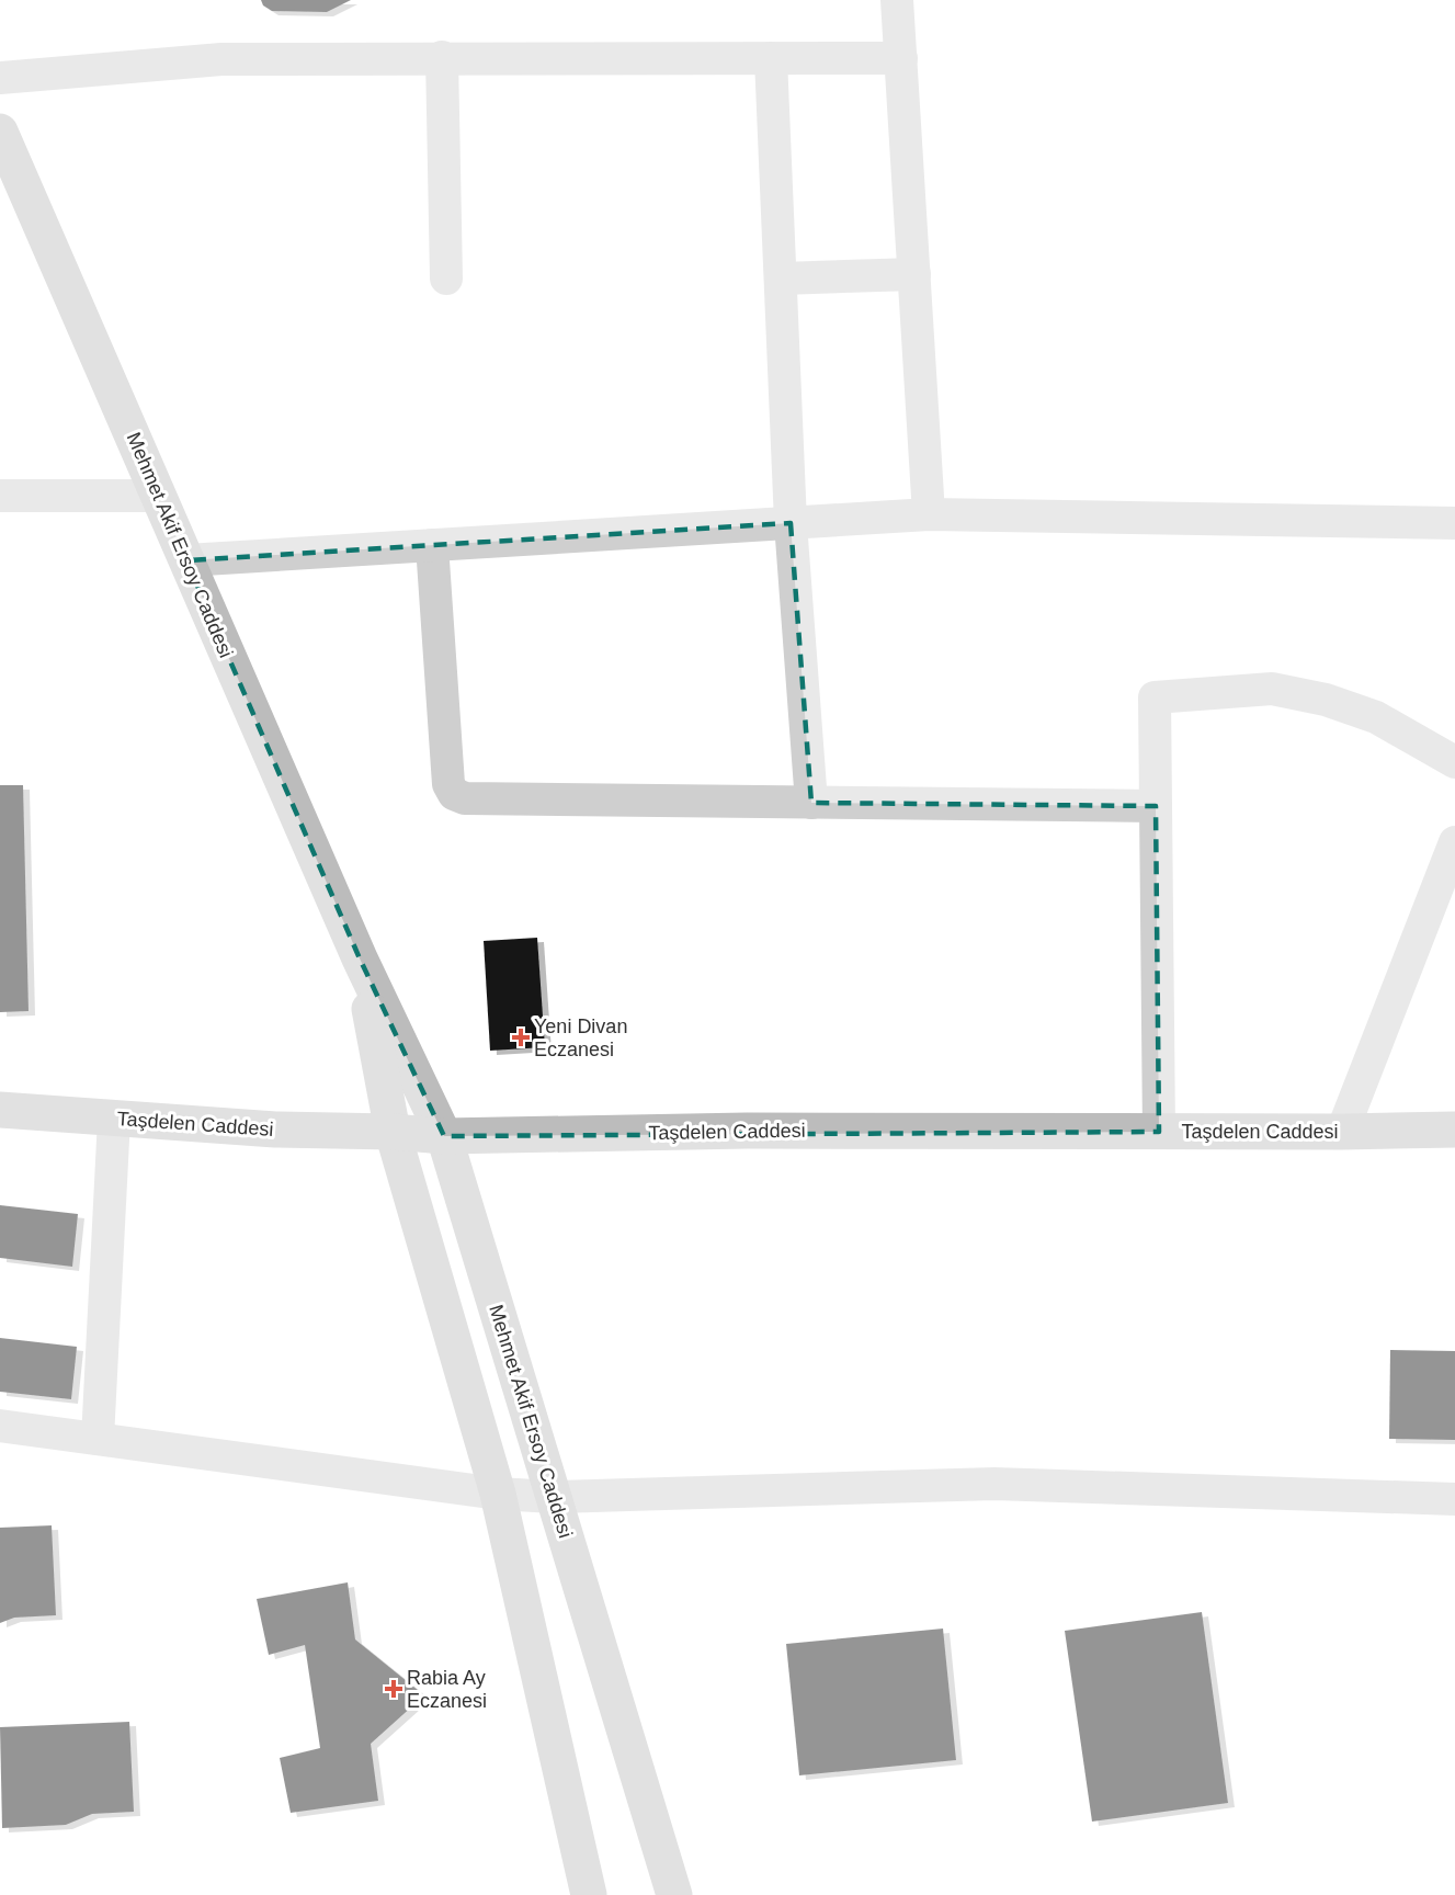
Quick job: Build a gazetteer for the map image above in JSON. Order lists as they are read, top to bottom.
{
  "streets": {
    "main road": ["Mehmet Akif Ersoy Caddesi", "Taşdelen Caddesi"]
  },
  "crossings": [
    ["Mehmet Akif Ersoy Caddesi", "Taşdelen Caddesi"]
  ],
  "places": {
    "health": ["Yeni Divan Eczanesi", "Rabia Ay Eczanesi"]
  }
}
